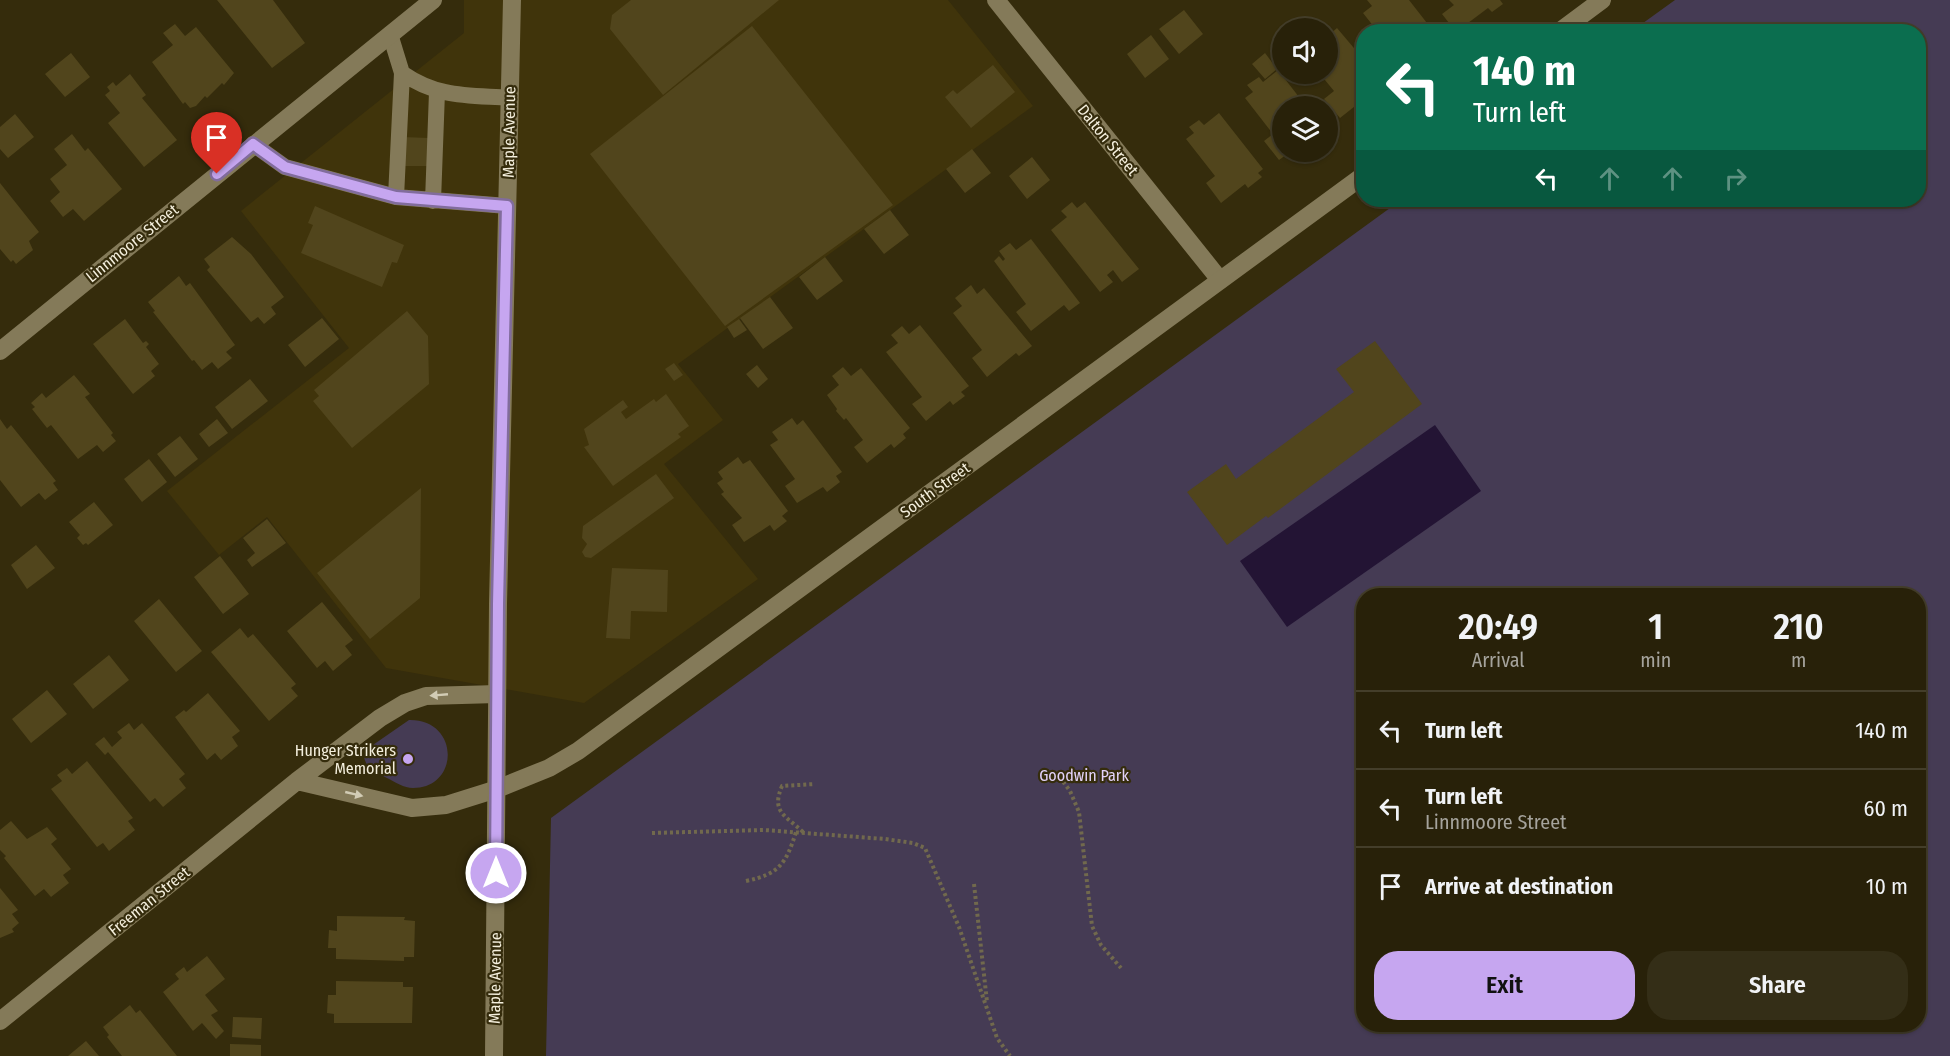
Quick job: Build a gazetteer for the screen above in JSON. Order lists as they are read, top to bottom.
{
  "streets": {
    "street": [
      "Maple Avenue",
      "Dalton Street",
      "Linnmoore Street",
      "South Street",
      "Freeman Street"
    ]
  },
  "crossings": [
    ["Maple Avenue", "South Street"],
    ["Maple Avenue", "Freeman Street"],
    ["Dalton Street", "South Street"]
  ],
  "one_way": ["Freeman Street"],
  "parks": ["Goodwin Park"],
  "places": ["Hunger Strikers Memorial"],
  "page": {
    "turn": ["140 m", "Turn left"],
    "eta": [
      "20:49",
      "Arrival",
      "1",
      "min",
      "210",
      "m"
    ],
    "list": [
      {
        "name": "Turn left",
        "value": "140 m"
      },
      {
        "name": "Turn left",
        "note": "Linnmoore Street",
        "value": "60 m"
      },
      {
        "name": "Arrive at destination",
        "value": "10 m"
      }
    ],
    "buttons": ["Exit", "Share"]
  }
}
